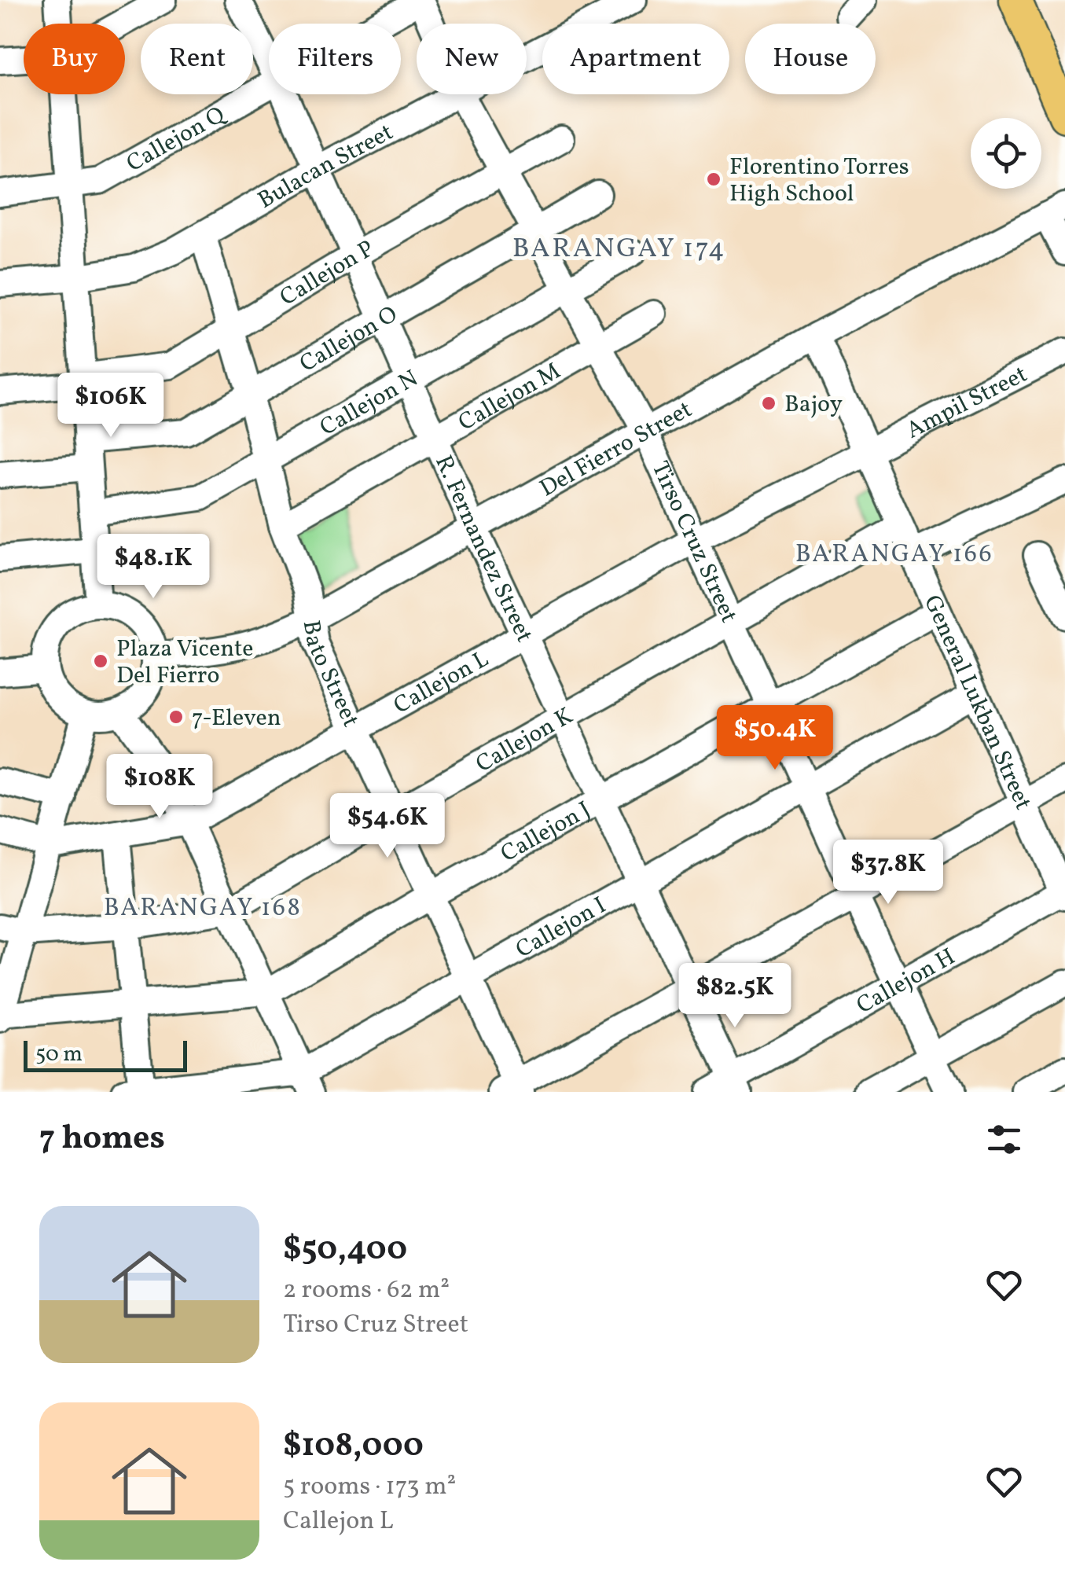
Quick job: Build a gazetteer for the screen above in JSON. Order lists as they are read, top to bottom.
{
  "streets": {
    "street": [
      "Callejon Q",
      "Bulacan Street",
      "Callejon P",
      "Callejon O",
      "Callejon M",
      "Ampil Street",
      "Callejon N",
      "Del Fierro Street",
      "Tirso Cruz Street",
      "R. Fernandez Street",
      "Bato Street",
      "Callejon L",
      "General Lukban Street",
      "Callejon K",
      "Callejon J",
      "Callejon I",
      "Callejon H"
    ]
  },
  "crossings": [
    ["Callejon Q", "Tirso Cruz Street"],
    ["Bulacan Street", "R. Fernandez Street"],
    ["Bulacan Street", "Bato Street"],
    ["Callejon P", "Tirso Cruz Street"],
    ["Callejon P", "R. Fernandez Street"],
    ["Callejon P", "Bato Street"],
    ["Callejon O", "Tirso Cruz Street"],
    ["Callejon O", "R. Fernandez Street"],
    ["Callejon O", "Bato Street"],
    ["Callejon M", "Tirso Cruz Street"],
    ["Callejon M", "R. Fernandez Street"],
    ["Callejon M", "Bato Street"],
    ["Ampil Street", "Callejon L"],
    ["Ampil Street", "General Lukban Street"],
    ["Callejon N", "Tirso Cruz Street"],
    ["Callejon N", "R. Fernandez Street"],
    ["Callejon N", "Bato Street"],
    ["Del Fierro Street", "Tirso Cruz Street"],
    ["Del Fierro Street", "R. Fernandez Street"],
    ["Del Fierro Street", "Bato Street"],
    ["Del Fierro Street", "General Lukban Street"],
    ["Tirso Cruz Street", "Callejon L"],
    ["Tirso Cruz Street", "Callejon K"],
    ["Tirso Cruz Street", "Callejon J"],
    ["Tirso Cruz Street", "Callejon I"],
    ["Tirso Cruz Street", "Callejon H"],
    ["R. Fernandez Street", "Callejon L"],
    ["R. Fernandez Street", "Callejon K"],
    ["R. Fernandez Street", "Callejon J"],
    ["R. Fernandez Street", "Callejon I"],
    ["R. Fernandez Street", "Callejon H"],
    ["Bato Street", "Callejon L"],
    ["Bato Street", "Callejon K"],
    ["Bato Street", "Callejon J"],
    ["Bato Street", "Callejon I"],
    ["Callejon L", "General Lukban Street"],
    ["General Lukban Street", "Callejon K"],
    ["General Lukban Street", "Callejon J"],
    ["General Lukban Street", "Callejon I"],
    ["General Lukban Street", "Callejon H"]
  ],
  "districts": ["BARANGAY 174", "BARANGAY 166", "BARANGAY 168"],
  "places": [
    "Florentino Torres High School",
    "Bajoy",
    "Plaza Vicente Del Fierro",
    "7-Eleven"
  ],
  "scale_bar": "50 m",
  "page": {
    "chip": [
      "Buy",
      "Rent",
      "Filters",
      "New",
      "Apartment",
      "House"
    ],
    "price": [
      "$106K",
      "$48.1K",
      "$50.4K",
      "$108K",
      "$54.6K",
      "$37.8K",
      "$82.5K"
    ],
    "scale": "50 m",
    "heading": "7 homes",
    "list": [
      {
        "name": "$50,400",
        "note": "2 rooms · 62 m² · Tirso Cruz Street"
      },
      {
        "name": "$108,000",
        "note": "5 rooms · 173 m² · Callejon L"
      }
    ]
  }
}
